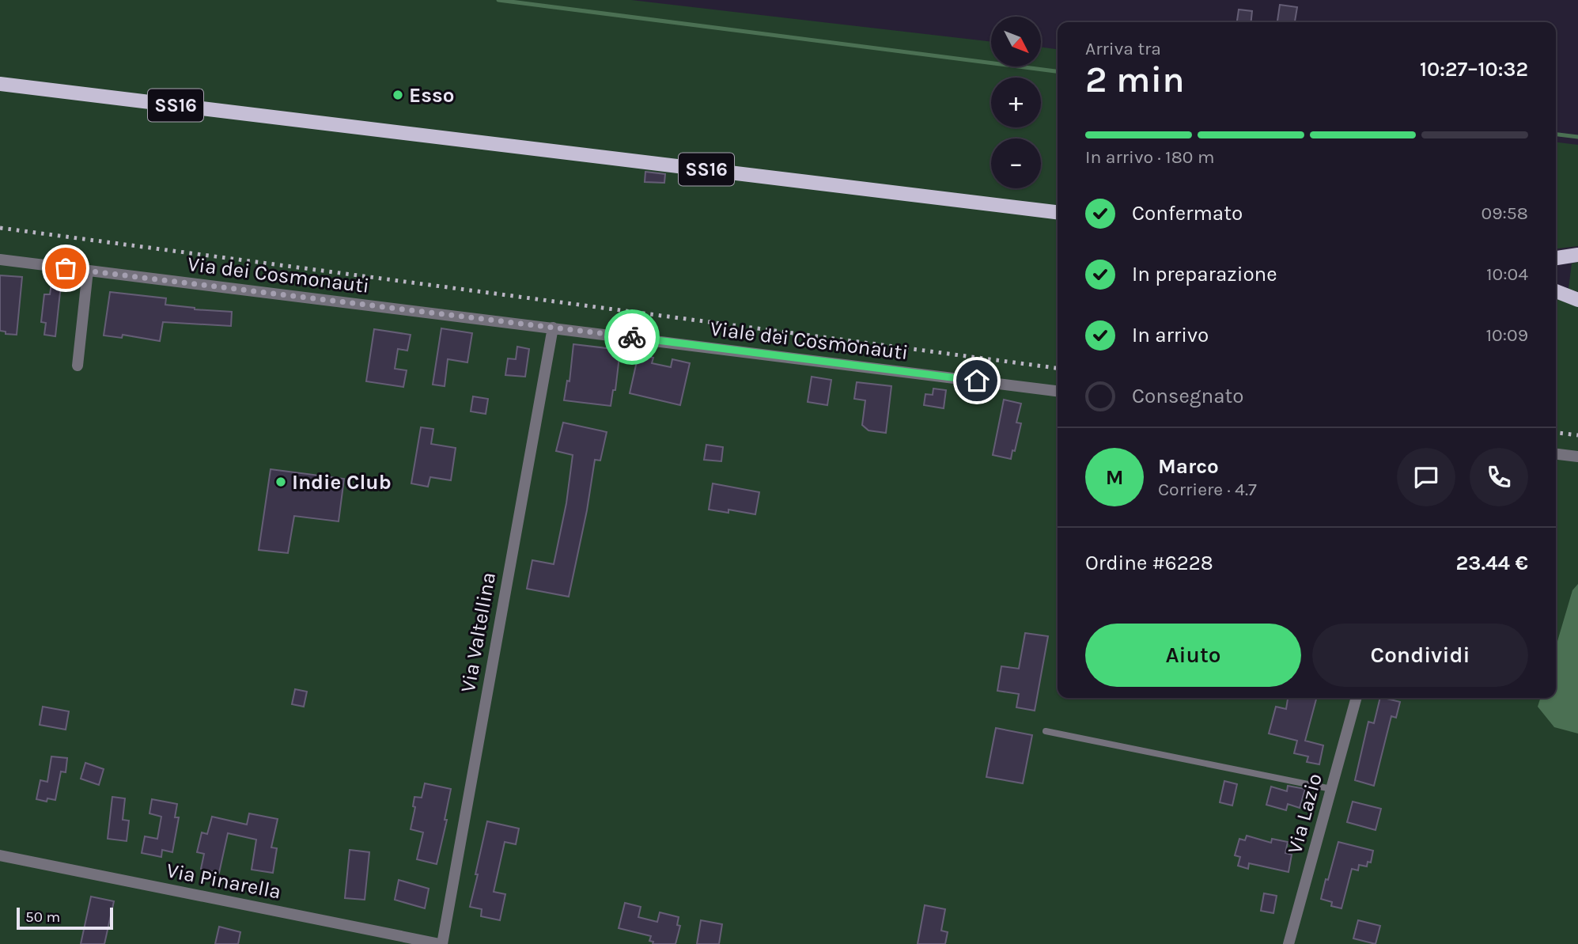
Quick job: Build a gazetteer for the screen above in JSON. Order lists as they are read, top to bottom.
{
  "streets": {
    "main road": ["SS16"],
    "street": [
      "Via dei Cosmonauti",
      "Viale dei Cosmonauti",
      "Via Valtellina",
      "Via Lazio",
      "Via Pinarella"
    ]
  },
  "crossings": [
    ["Via dei Cosmonauti", "Viale dei Cosmonauti"],
    ["Via dei Cosmonauti", "Via Valtellina"],
    ["Viale dei Cosmonauti", "Via Valtellina"],
    ["Via Valtellina", "Via Pinarella"]
  ],
  "places": ["Esso", "Indie Club"],
  "scale_bar": "50 m",
  "north": "bottom right",
  "page": {
    "map_buttons": ["+", "−"],
    "heading": ["2 min", "Arriva tra", "10:27–10:32"],
    "panel": [
      "Marco",
      "Corriere · 4.7",
      "Ordine #6228",
      "23.44 €"
    ],
    "bar": "In arrivo · 180 m",
    "list": [
      ["Confermato", "09:58"],
      ["In preparazione", "10:04"],
      ["In arrivo", "10:09"],
      "Consegnato"
    ],
    "round": "M",
    "buttons": ["Aiuto", "Condividi"],
    "scale": "50 m"
  }
}
